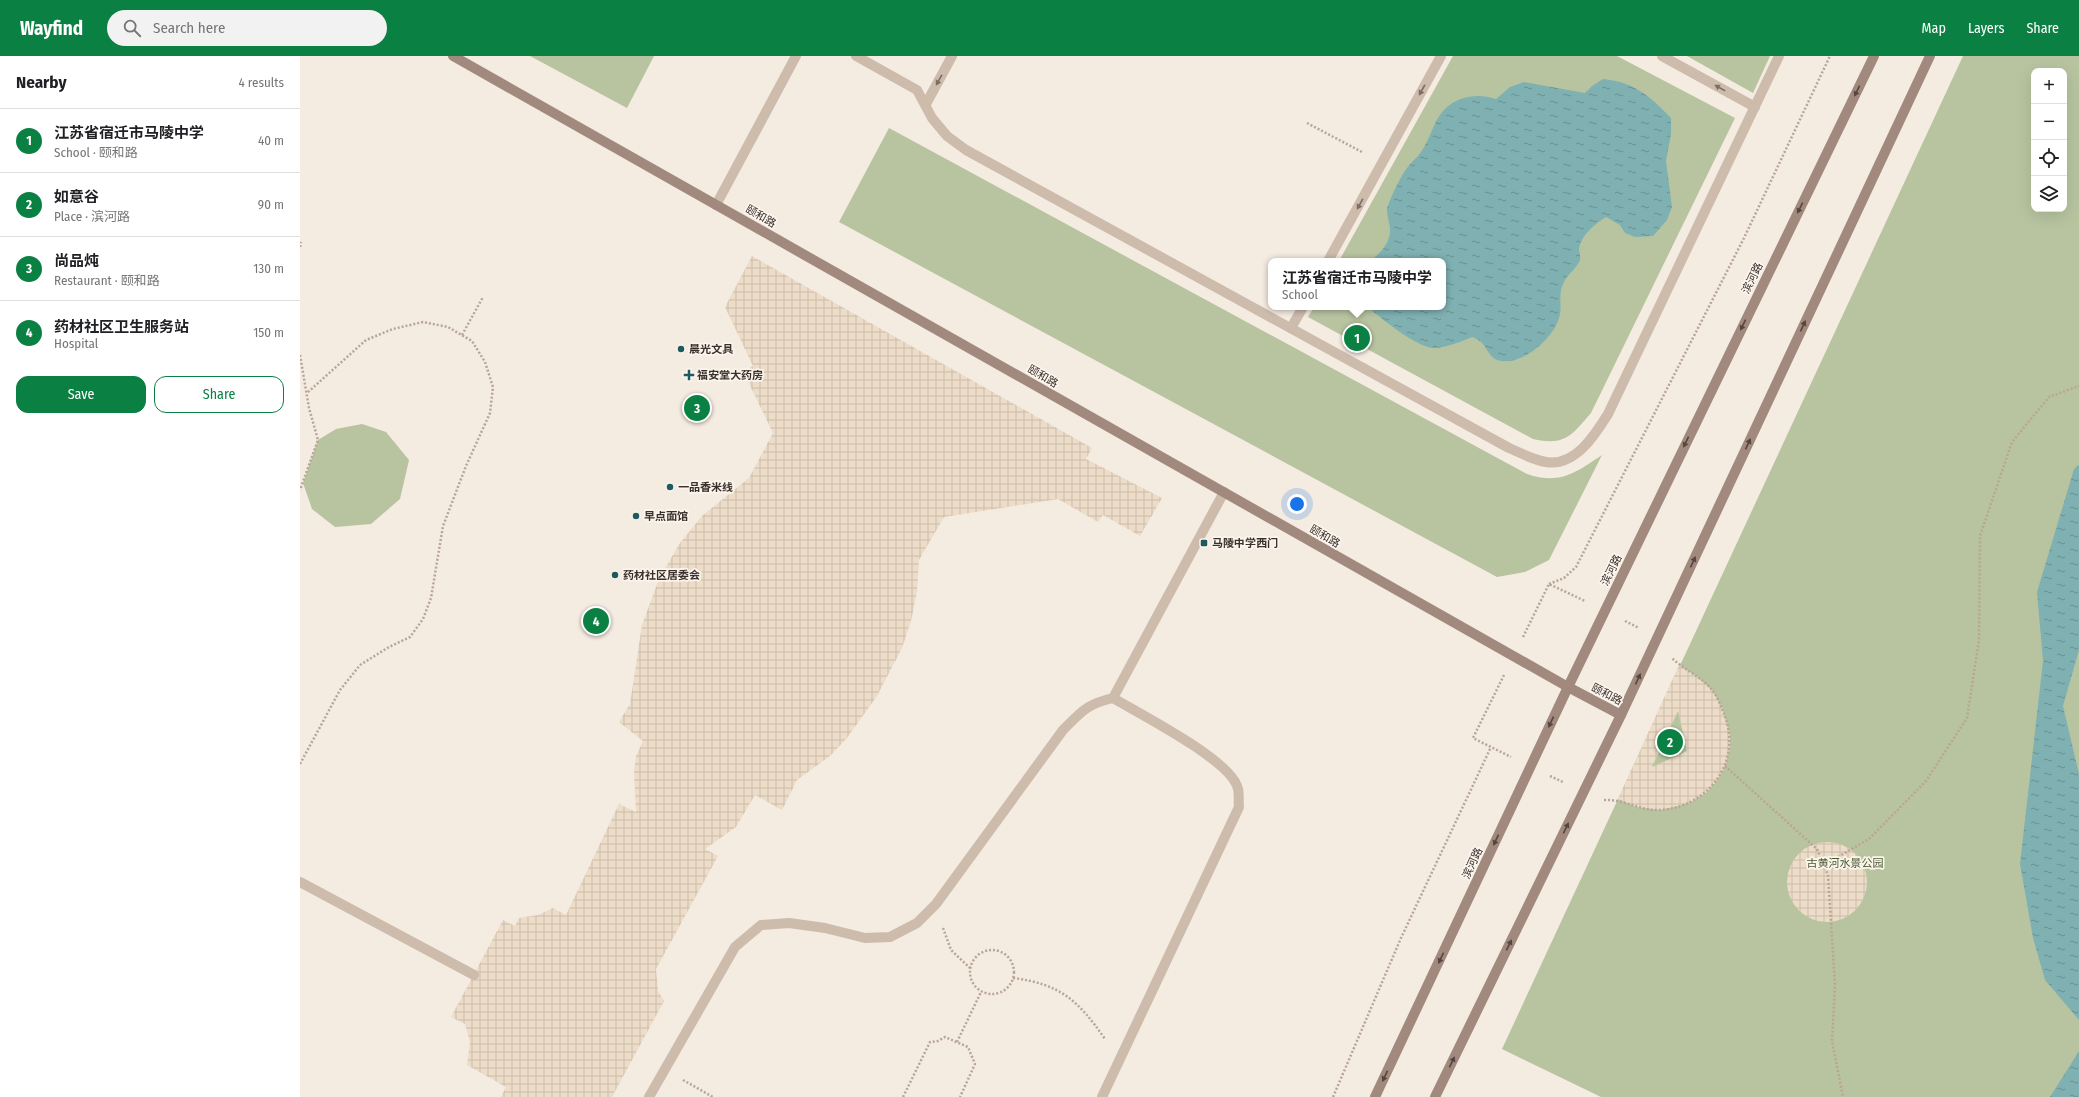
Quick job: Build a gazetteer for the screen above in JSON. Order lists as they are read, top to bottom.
{
  "streets": {
    "main road": ["颐和路", "滨河路"]
  },
  "crossings": [
    ["颐和路", "滨河路"]
  ],
  "parks": ["古黄河水景公园"],
  "places": {
    "other": [
      "晨光文具",
      "一品香米线",
      "早点面馆",
      "药材社区居委会"
    ],
    "health": ["福安堂大药房"],
    "transit": ["马陵中学西门"]
  },
  "page": {
    "header": "Wayfind",
    "search": "Search here",
    "nav": ["Map", "Layers", "Share"],
    "heading": ["Nearby", "4 results"],
    "map_buttons": ["+", "−"],
    "list": [
      {
        "mark": "1",
        "name": "江苏省宿迁市马陵中学",
        "note": "School · 颐和路",
        "value": "40 m"
      },
      {
        "mark": "2",
        "name": "如意谷",
        "note": "Place · 滨河路",
        "value": "90 m"
      },
      {
        "mark": "3",
        "name": "尚品炖",
        "note": "Restaurant · 颐和路",
        "value": "130 m"
      },
      {
        "mark": "4",
        "name": "药材社区卫生服务站",
        "note": "Hospital",
        "value": "150 m"
      }
    ],
    "popup": ["江苏省宿迁市马陵中学", "School"],
    "pins": [
      "1",
      "3",
      "4",
      "2"
    ],
    "buttons": ["Save", "Share"]
  }
}
